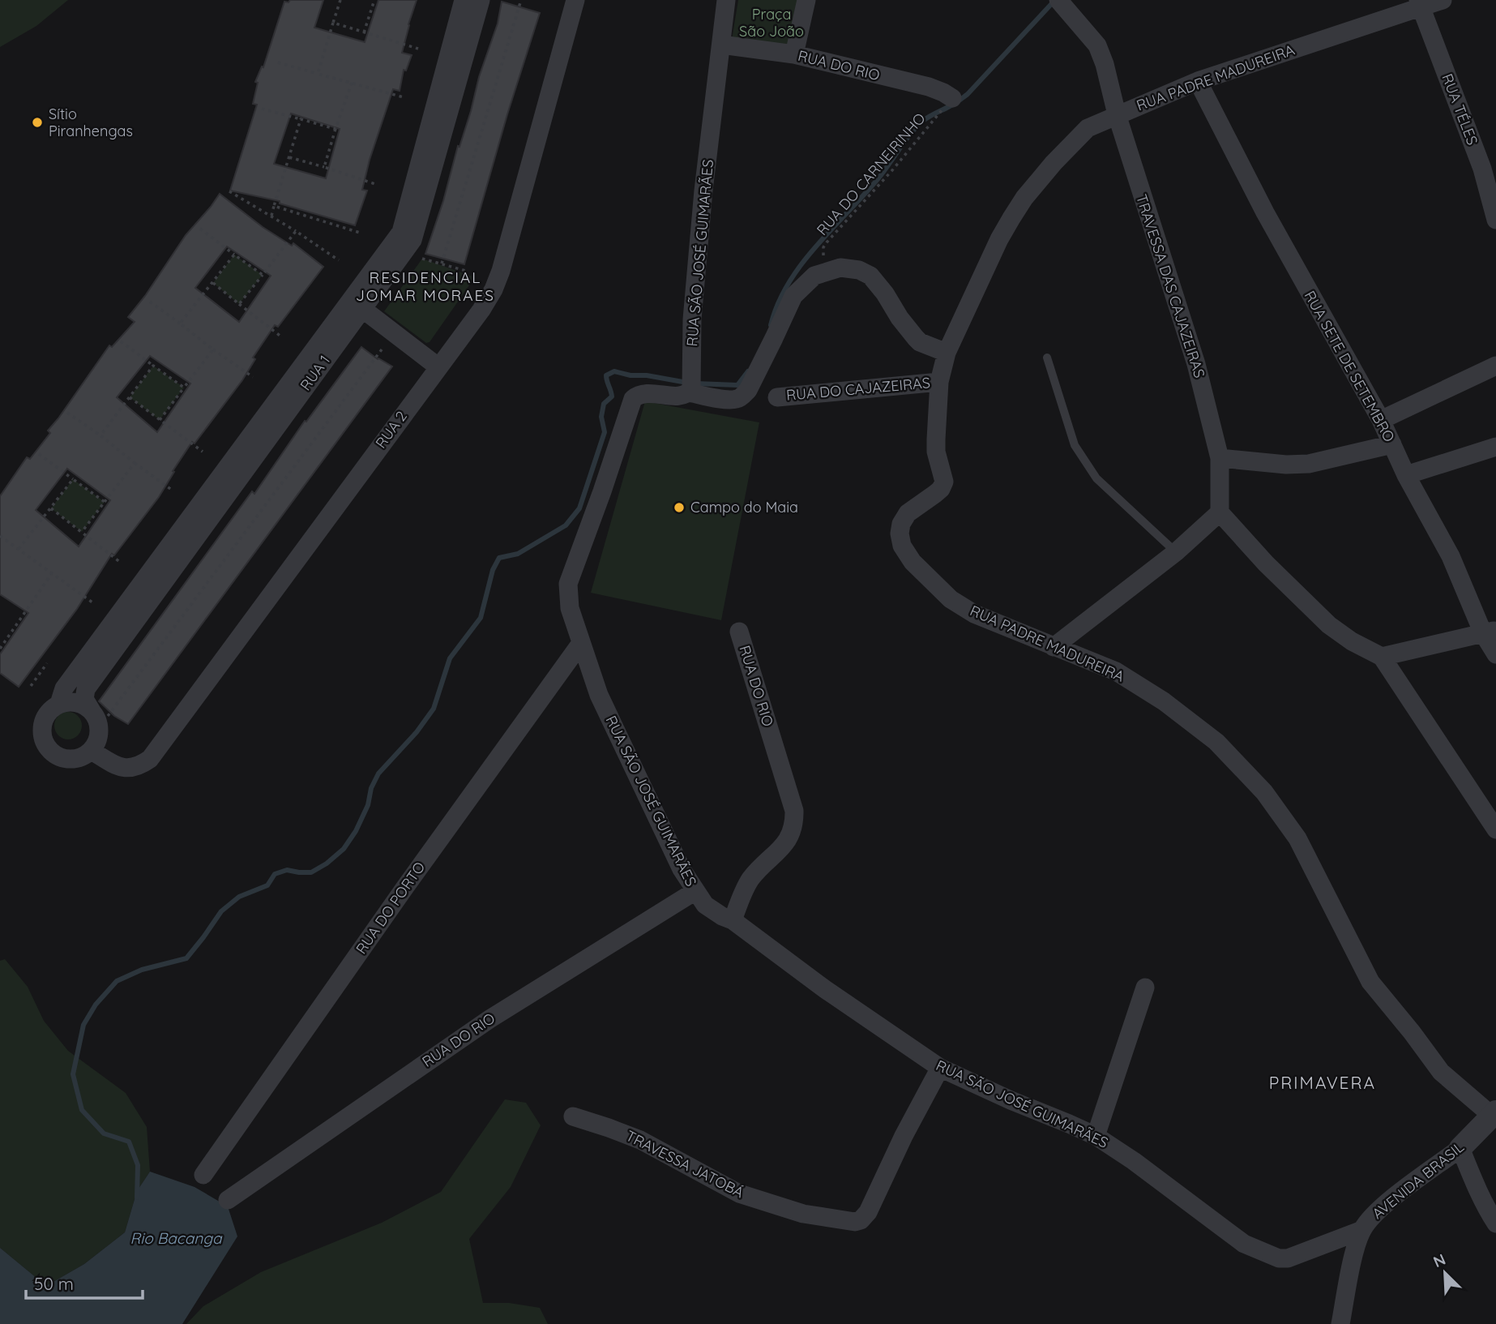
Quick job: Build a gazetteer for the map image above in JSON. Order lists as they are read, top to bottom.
{
  "streets": {
    "street": [
      "RUA DO RIO",
      "RUA PADRE MADUREIRA",
      "RUA TÉLES",
      "RUA SÃO JOSÉ GUIMARÃES",
      "TRAVESSA DAS CAJAZEIRAS",
      "RUA SETE DE SETEMBRO",
      "RUA 1",
      "RUA DO CAJAZEIRAS",
      "RUA 2",
      "RUA DO PORTO",
      "TRAVESSA JATOBÁ",
      "AVENIDA BRASIL"
    ],
    "path": ["RUA DO CARNEIRINHO"]
  },
  "crossings": [
    ["RUA DO RIO", "RUA DO CARNEIRINHO"],
    ["RUA DO RIO", "RUA SÃO JOSÉ GUIMARÃES"],
    ["RUA PADRE MADUREIRA", "RUA TÉLES"],
    ["RUA PADRE MADUREIRA", "TRAVESSA DAS CAJAZEIRAS"],
    ["RUA PADRE MADUREIRA", "RUA SETE DE SETEMBRO"],
    ["RUA PADRE MADUREIRA", "RUA DO CAJAZEIRAS"],
    ["RUA PADRE MADUREIRA", "AVENIDA BRASIL"],
    ["RUA SÃO JOSÉ GUIMARÃES", "RUA DO PORTO"],
    ["RUA SÃO JOSÉ GUIMARÃES", "TRAVESSA JATOBÁ"],
    ["RUA SÃO JOSÉ GUIMARÃES", "AVENIDA BRASIL"],
    ["RUA 1", "RUA 2"]
  ],
  "districts": ["RESIDENCIAL JOMAR MORAES", "PRIMAVERA"],
  "water": ["Rio Bacanga"],
  "parks": ["Praça São João"],
  "places": ["Sítio Piranhengas", "Campo do Maia"],
  "scale_bar": "50 m",
  "north": "top left"
}
